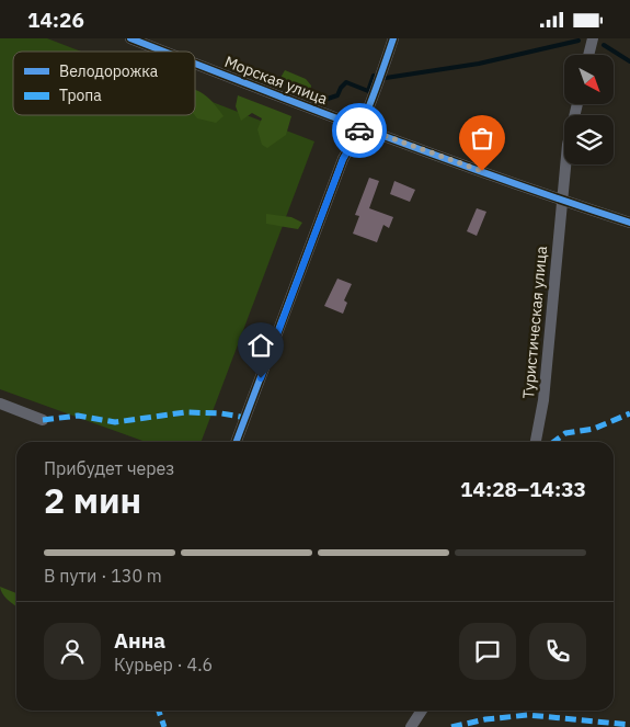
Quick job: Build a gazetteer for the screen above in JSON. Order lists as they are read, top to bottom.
{
  "streets": {
    "street": ["Морская улица", "Туристическая улица"]
  },
  "crossings": [
    ["Морская улица", "Туристическая улица"]
  ],
  "legend": ["Велодорожка", "Тропа"],
  "north": "bottom right",
  "page": {
    "status": "14:26",
    "heading": ["2 мин", "Прибудет через", "14:28–14:33"],
    "panel": ["Анна", "Курьер · 4.6"],
    "bar": "В пути · 130 m"
  }
}
